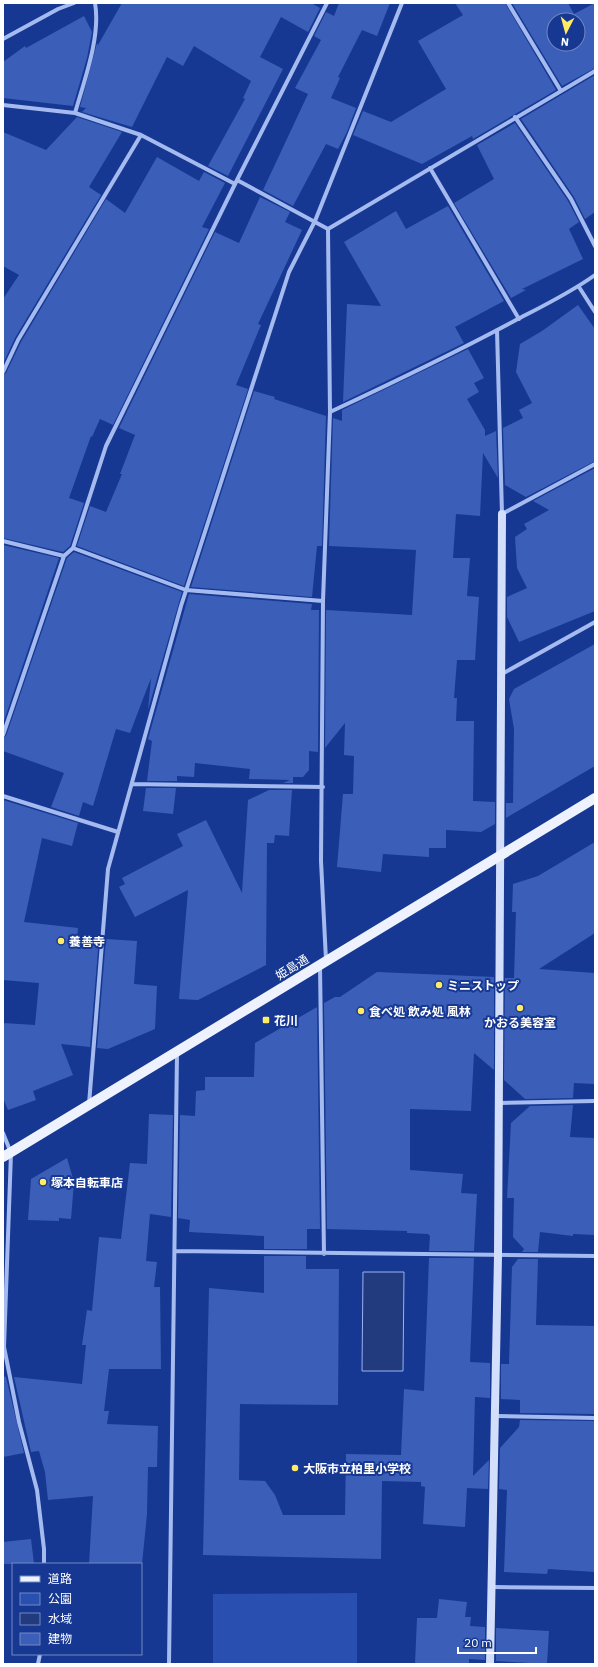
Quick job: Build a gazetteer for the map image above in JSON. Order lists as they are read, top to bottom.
{
  "streets": {
    "main road": ["姫島通"]
  },
  "places": {
    "other": [
      "養善寺",
      "ミニストップ",
      "かおる美容室",
      "食べ処 飲み処 風林",
      "塚本自転車店",
      "大阪市立柏里小学校"
    ],
    "transit": ["花川"]
  },
  "legend": [
    "道路",
    "公園",
    "水域",
    "建物"
  ],
  "scale_bar": "20 m",
  "north": "bottom"
}
